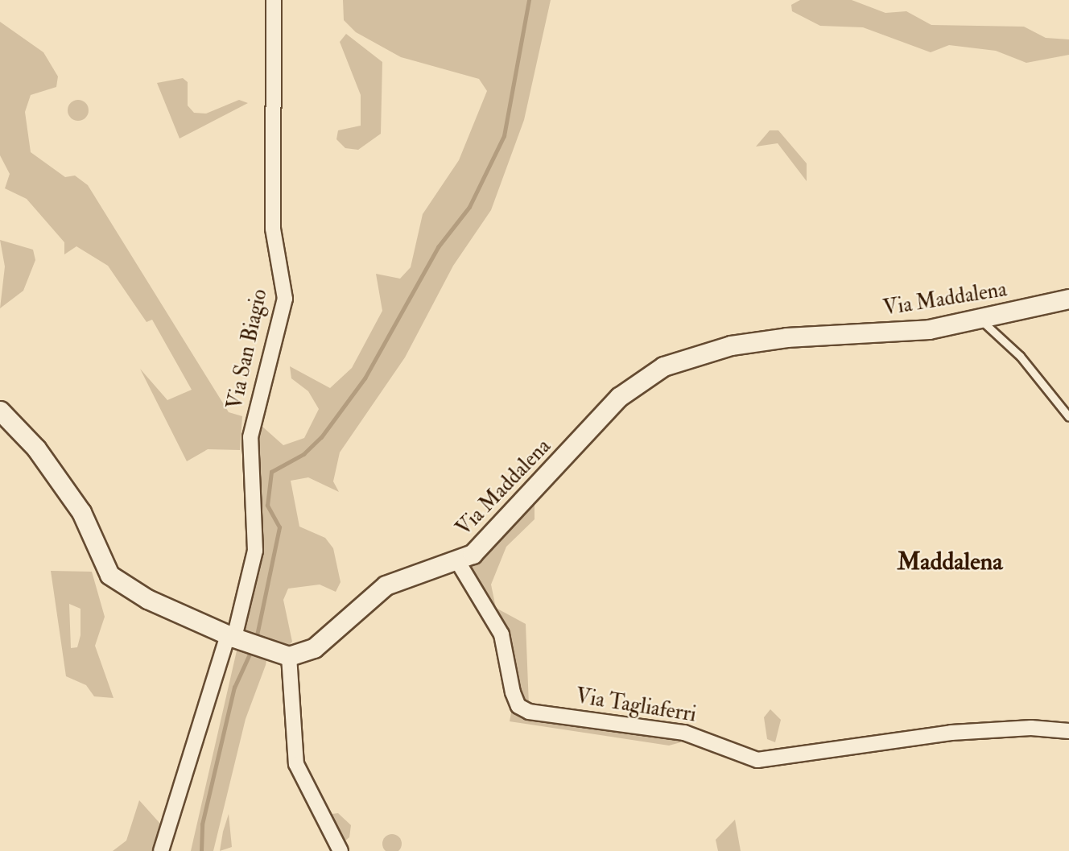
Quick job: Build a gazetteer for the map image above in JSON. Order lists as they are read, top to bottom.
{
  "streets": {
    "street": ["Via Maddalena", "Via San Biagio", "Via Tagliaferri"]
  },
  "crossings": [
    ["Via Maddalena", "Via Tagliaferri"]
  ],
  "districts": ["Maddalena"]
}
